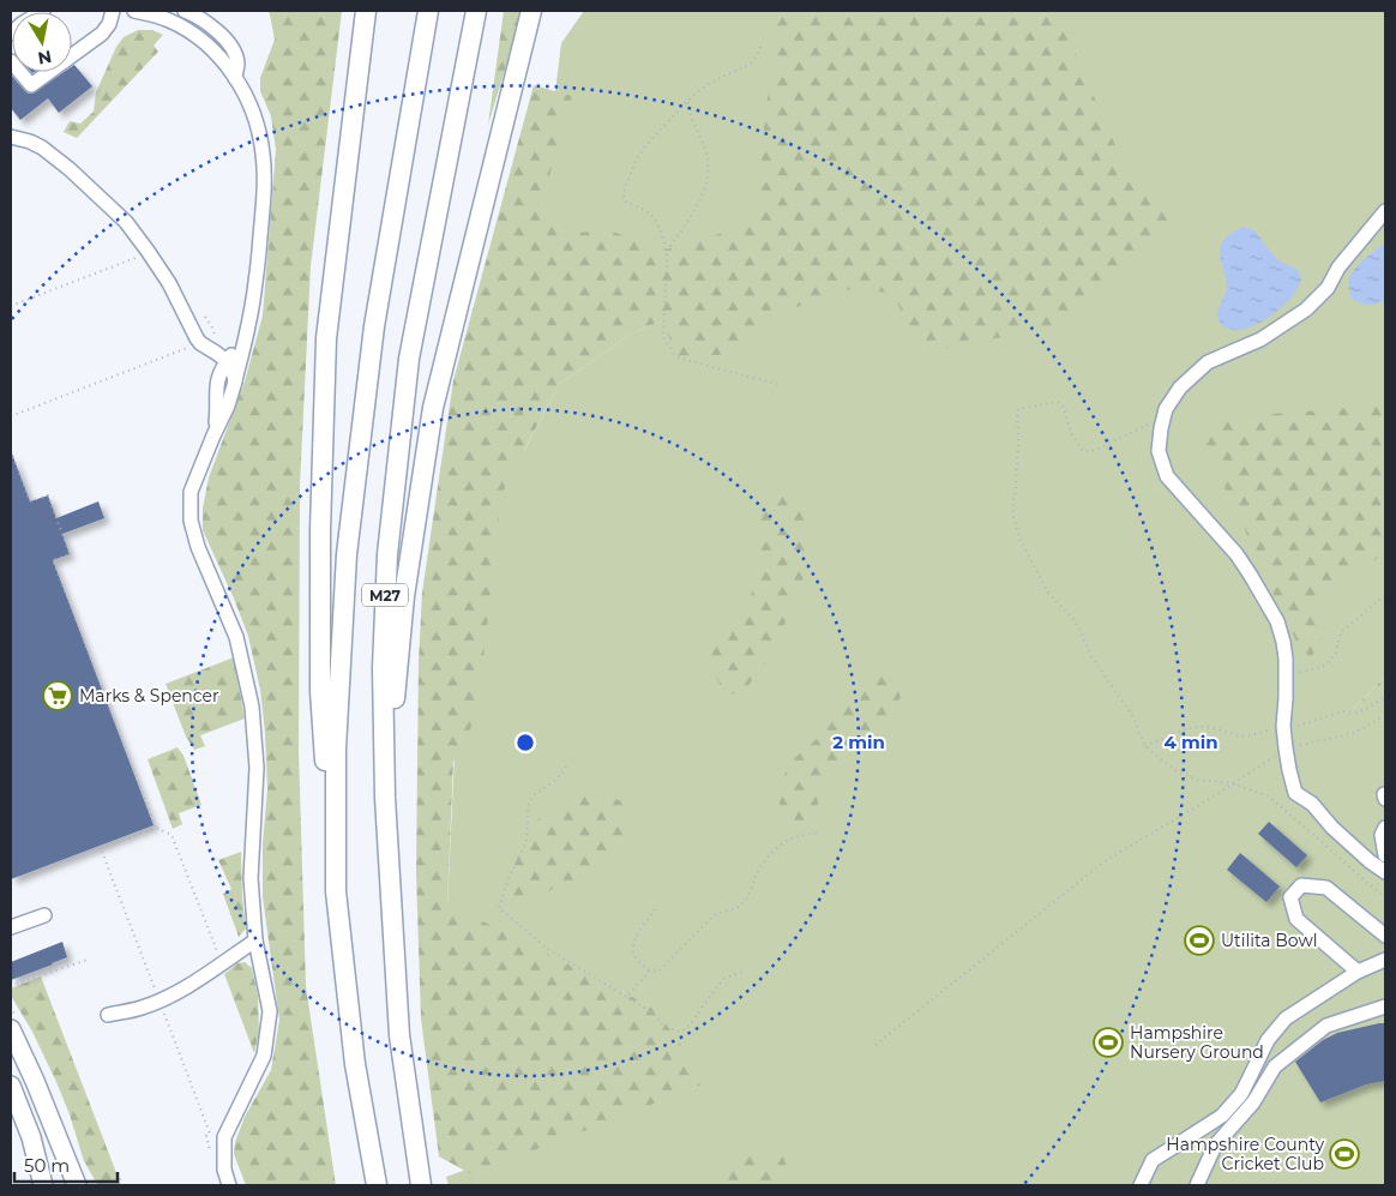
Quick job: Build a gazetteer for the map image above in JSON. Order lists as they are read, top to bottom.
{
  "streets": {
    "highway": ["M27"]
  },
  "places": {
    "supermarket": ["Marks & Spencer"],
    "sports": ["Utilita Bowl", "Hampshire Nursery Ground", "Hampshire County Cricket Club"]
  },
  "scale_bar": "50 m",
  "north": "bottom",
  "rings": ["2 min", "4 min"]
}
